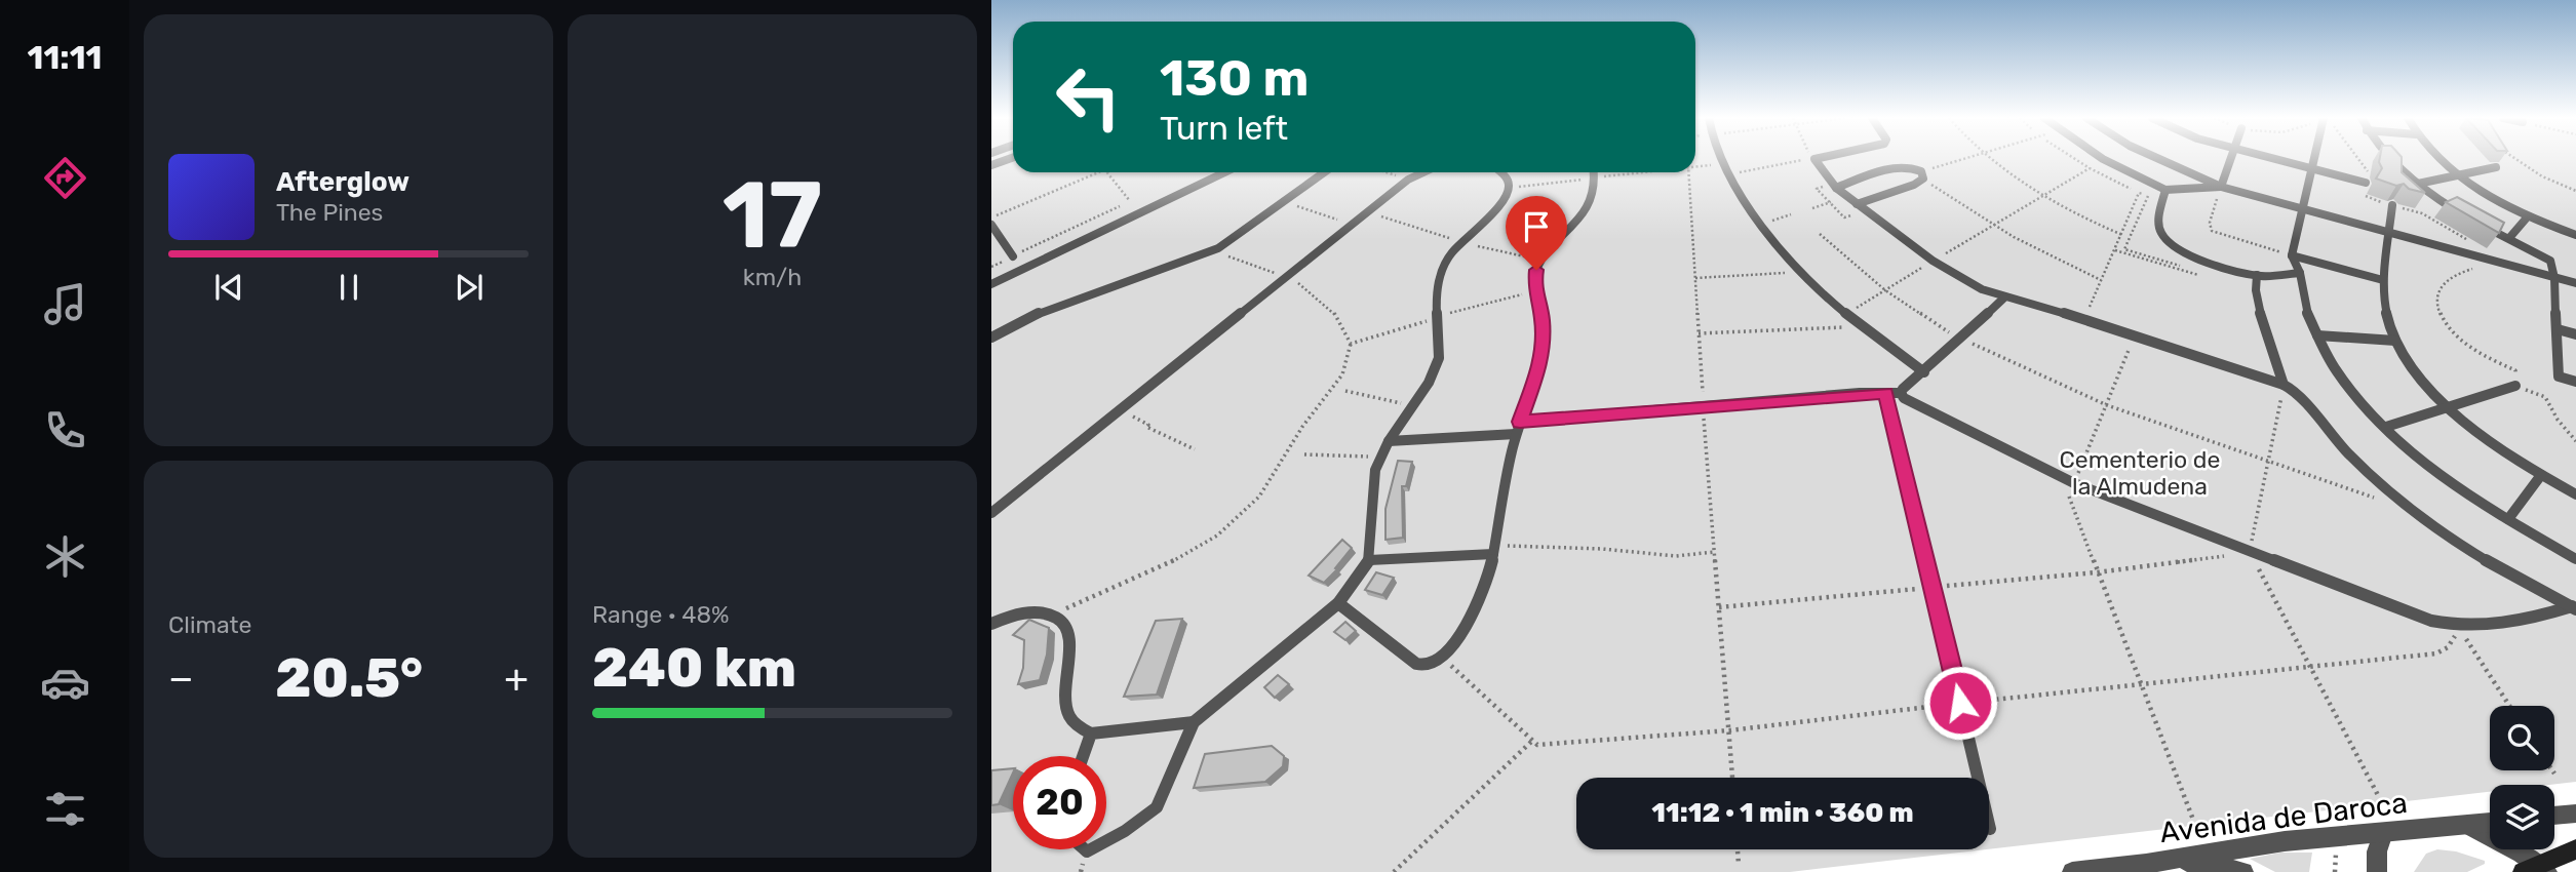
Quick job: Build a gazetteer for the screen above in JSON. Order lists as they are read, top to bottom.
{
  "streets": {
    "street": ["Avenida de Daroca"]
  },
  "parks": ["Cementerio de la Almudena"],
  "page": {
    "tabs": "11:11",
    "tile": [
      ["17", "km/h"],
      "Climate",
      ["Range · 48%", "240 km"]
    ],
    "turn": ["130 m", "Turn left"],
    "song": ["Afterglow", "The Pines"],
    "heat": ["−", "20.5°", "+"],
    "limit": "20",
    "trip": "11:12 · 1 min · 360 m"
  }
}
